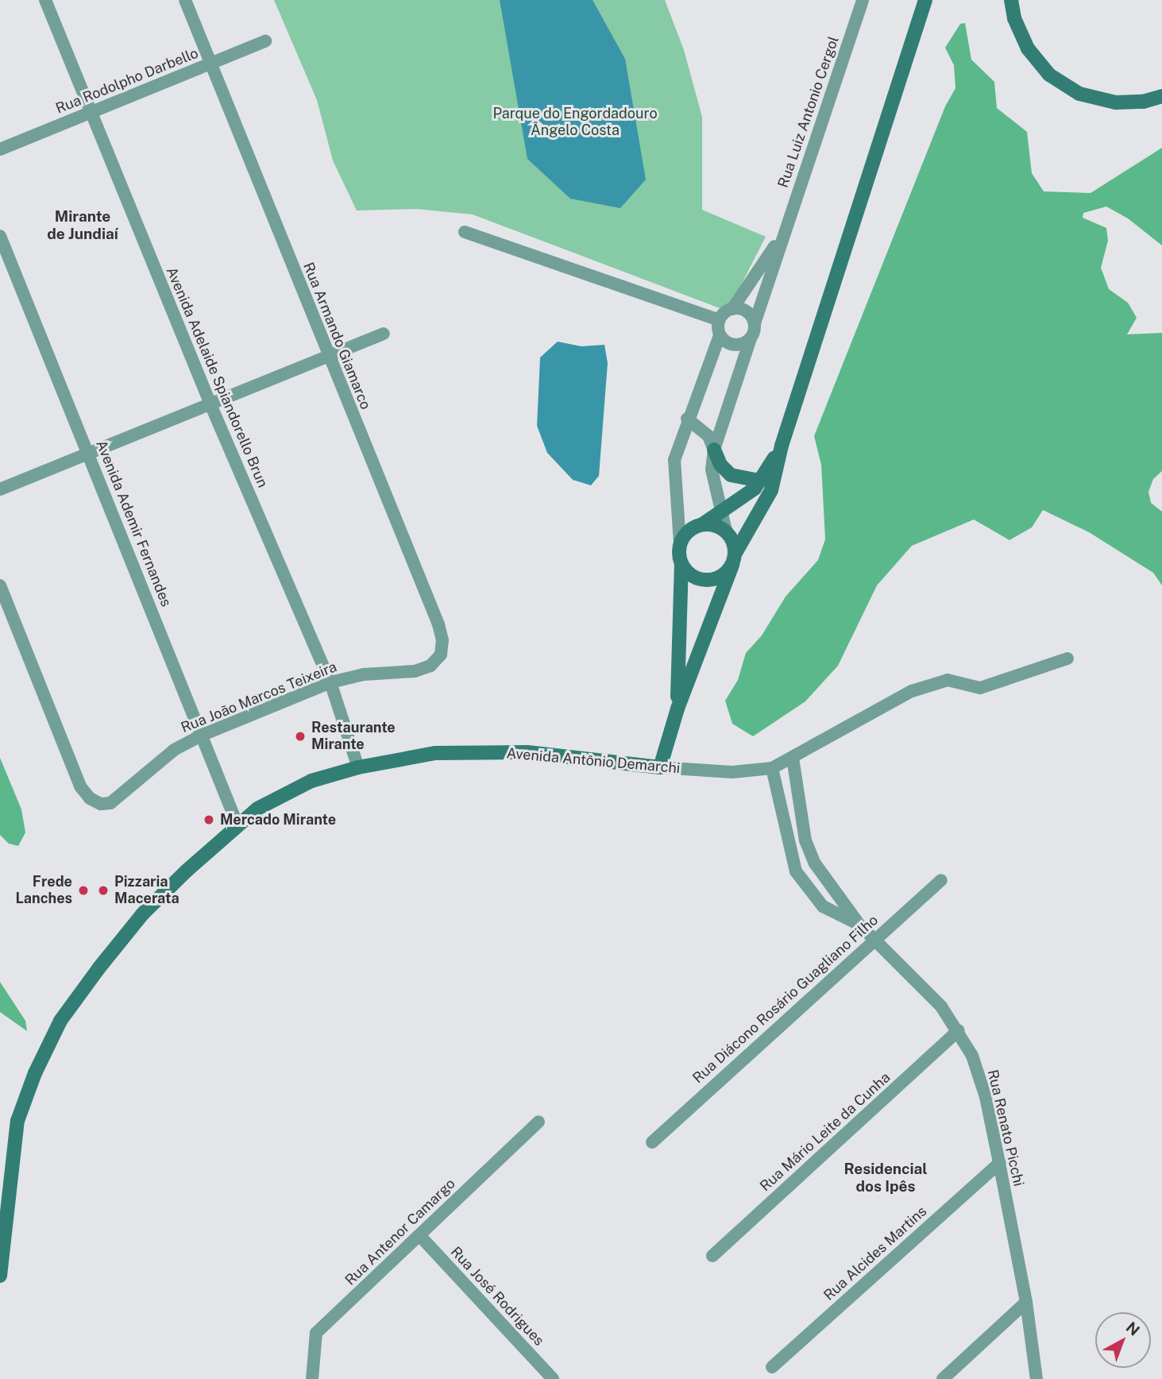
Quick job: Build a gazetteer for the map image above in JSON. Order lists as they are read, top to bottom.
{
  "streets": {
    "street": [
      "Rua Rodolpho Darbello",
      "Rua Luiz Antonio Cergol",
      "Rua Armando Giamarco",
      "Avenida Adelaide Spiandorello Brun",
      "Avenida Ademir Fernandes",
      "Rua João Marcos Teixeira",
      "Avenida Antônio Demarchi",
      "Rua Diácono Rosário Guagliano Filho",
      "Rua Renato Picchi",
      "Rua Mário Leite da Cunha",
      "Rua Antenor Camargo",
      "Rua Alcides Martins",
      "Rua José Rodrigues"
    ]
  },
  "crossings": [
    ["Rua Rodolpho Darbello", "Rua Armando Giamarco"],
    ["Rua Rodolpho Darbello", "Avenida Adelaide Spiandorello Brun"],
    ["Rua Armando Giamarco", "Rua João Marcos Teixeira"],
    ["Avenida Adelaide Spiandorello Brun", "Rua João Marcos Teixeira"],
    ["Avenida Adelaide Spiandorello Brun", "Avenida Antônio Demarchi"],
    ["Avenida Ademir Fernandes", "Rua João Marcos Teixeira"],
    ["Avenida Ademir Fernandes", "Avenida Antônio Demarchi"],
    ["Avenida Antônio Demarchi", "Rua Renato Picchi"],
    ["Rua Diácono Rosário Guagliano Filho", "Rua Renato Picchi"],
    ["Rua Renato Picchi", "Rua Mário Leite da Cunha"],
    ["Rua Renato Picchi", "Rua Alcides Martins"],
    ["Rua Antenor Camargo", "Rua José Rodrigues"]
  ],
  "districts": ["Mirante de Jundiaí", "Residencial dos Ipês"],
  "parks": ["Parque do Engordadouro Ângelo Costa"],
  "places": [
    "Restaurante Mirante",
    "Mercado Mirante",
    "Frede Lanches",
    "Pizzaria Macerata"
  ],
  "north": "top right"
}
